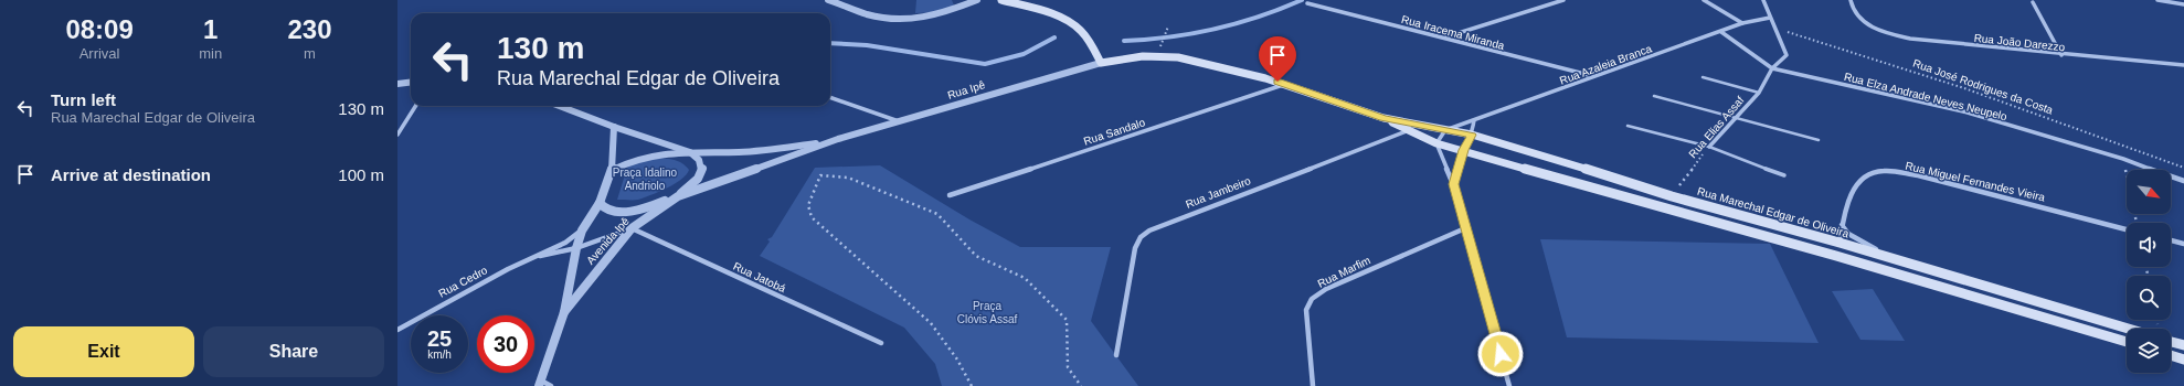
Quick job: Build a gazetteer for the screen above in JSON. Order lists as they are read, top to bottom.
{
  "streets": {
    "main road": ["Rua Marechal Edgar de Oliveira"],
    "street": [
      "Rua Iracema Miranda",
      "Rua João Darezzo",
      "Rua Azaleia Branca",
      "Rua Ipê",
      "Rua Elza Andrade Neves Neupelo",
      "Rua Elias Assaf",
      "Rua Sandalo",
      "Rua Miguel Fernandes Vieira",
      "Rua Jambeiro",
      "Avenida Ipê",
      "Rua Marfim",
      "Rua Jatobá",
      "Rua Cedro"
    ],
    "path": ["Rua José Rodrigues da Costa"]
  },
  "crossings": [
    ["Rua Iracema Miranda", "Rua Azaleia Branca"],
    ["Rua Azaleia Branca", "Rua Elza Andrade Neves Neupelo"],
    ["Rua Azaleia Branca", "Rua Marechal Edgar de Oliveira"],
    ["Rua Ipê", "Rua Marechal Edgar de Oliveira"],
    ["Rua Ipê", "Avenida Ipê"],
    ["Rua Elza Andrade Neves Neupelo", "Rua Elias Assaf"],
    ["Rua Elias Assaf", "Rua Marechal Edgar de Oliveira"],
    ["Rua Sandalo", "Rua Marechal Edgar de Oliveira"],
    ["Rua Miguel Fernandes Vieira", "Rua Marechal Edgar de Oliveira"],
    ["Rua Jambeiro", "Rua Marechal Edgar de Oliveira"],
    ["Avenida Ipê", "Rua Jatobá"],
    ["Avenida Ipê", "Rua Cedro"],
    ["Rua Jatobá", "Rua Cedro"]
  ],
  "parks": ["Praça Idalino Andriolo", "Praça Clóvis Assaf"],
  "north": "bottom right",
  "page": {
    "eta": [
      "08:09",
      "Arrival",
      "1",
      "min",
      "230",
      "m"
    ],
    "turn": ["130 m", "Rua Marechal Edgar de Oliveira"],
    "list": [
      {
        "name": "Turn left",
        "note": "Rua Marechal Edgar de Oliveira",
        "value": "130 m"
      },
      {
        "name": "Arrive at destination",
        "value": "100 m"
      }
    ],
    "speed": "25 km/h",
    "limit": "30",
    "buttons": ["Exit", "Share"]
  }
}
